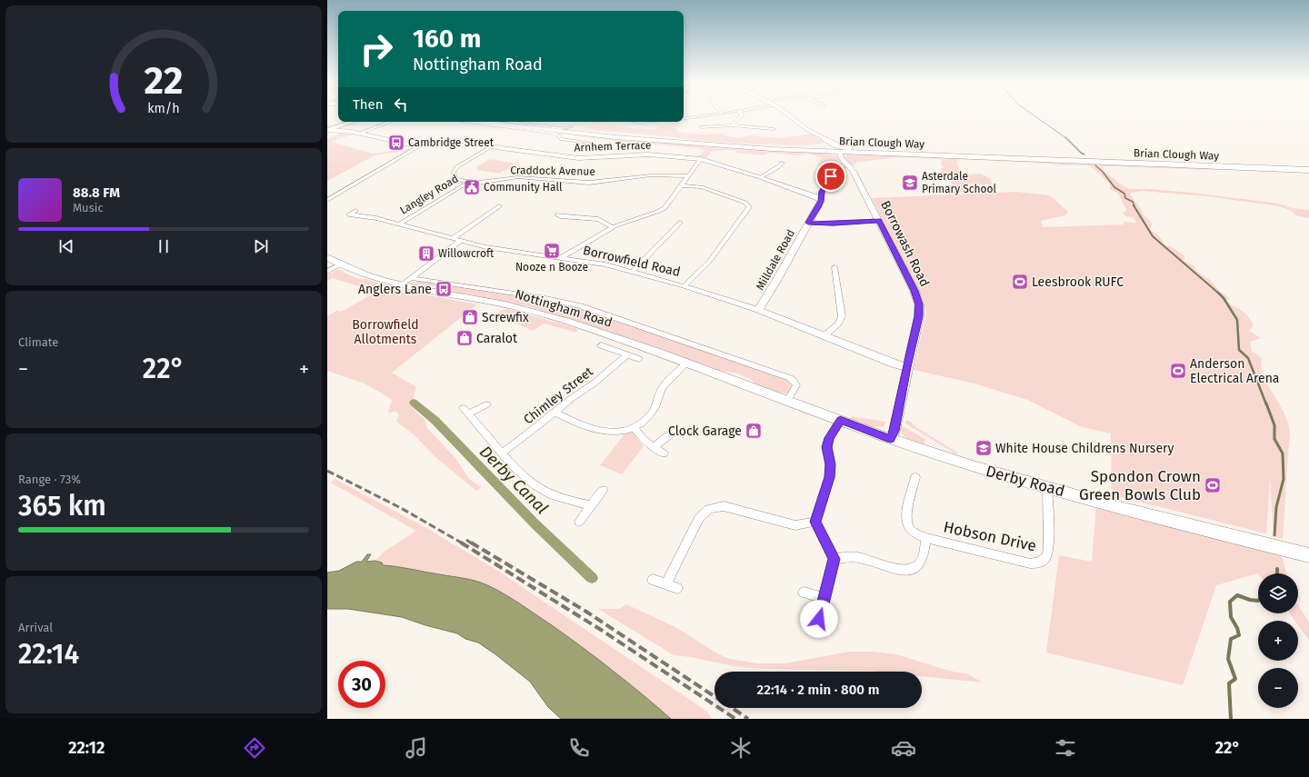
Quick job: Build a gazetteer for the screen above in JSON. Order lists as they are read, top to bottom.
{
  "streets": {
    "highway": ["Brian Clough Way"],
    "main road": ["Nottingham Road", "Derby Road"],
    "street": [
      "Arnhem Terrace",
      "Craddock Avenue",
      "Langley Road",
      "Borrowash Road",
      "Milldale Road",
      "Borrowfield Road",
      "Chimley Street",
      "Hobson Drive"
    ]
  },
  "crossings": [
    ["Brian Clough Way", "Borrowash Road"],
    ["Arnhem Terrace", "Milldale Road"],
    ["Craddock Avenue", "Langley Road"],
    ["Langley Road", "Borrowfield Road"],
    ["Borrowash Road", "Borrowfield Road"],
    ["Borrowash Road", "Nottingham Road"],
    ["Borrowash Road", "Derby Road"],
    ["Milldale Road", "Borrowfield Road"],
    ["Nottingham Road", "Derby Road"],
    ["Derby Road", "Hobson Drive"]
  ],
  "water": ["Derby Canal"],
  "parks": ["Borrowfield Allotments"],
  "places": {
    "bus stop": ["Cambridge Street", "Anglers Lane"],
    "school or university": ["Asterdale Primary School", "White House Childrens Nursery"],
    "public building": ["Community Hall"],
    "supermarket": ["Nooze n Booze"],
    "building": ["Willowcroft"],
    "sports": ["Leesbrook RUFC", "Anderson Electrical Arena", "Spondon Crown Green Bowls Club"],
    "shop": ["Screwfix", "Caralot", "Clock Garage"]
  },
  "page": {
    "turn": ["160 m", "Nottingham Road"],
    "then": "Then",
    "song": ["88.8 FM", "Music"],
    "tile": [
      "Climate",
      ["Range · 73%", "365 km"],
      ["Arrival", "22:14"]
    ],
    "heat": ["−", "22°", "+"],
    "map_buttons": ["+", "−"],
    "limit": "30",
    "trip": "22:14 · 2 min · 800 m",
    "tabs": ["22:12", "22°"],
    "gauge": ["22", "km/h"]
  }
}
